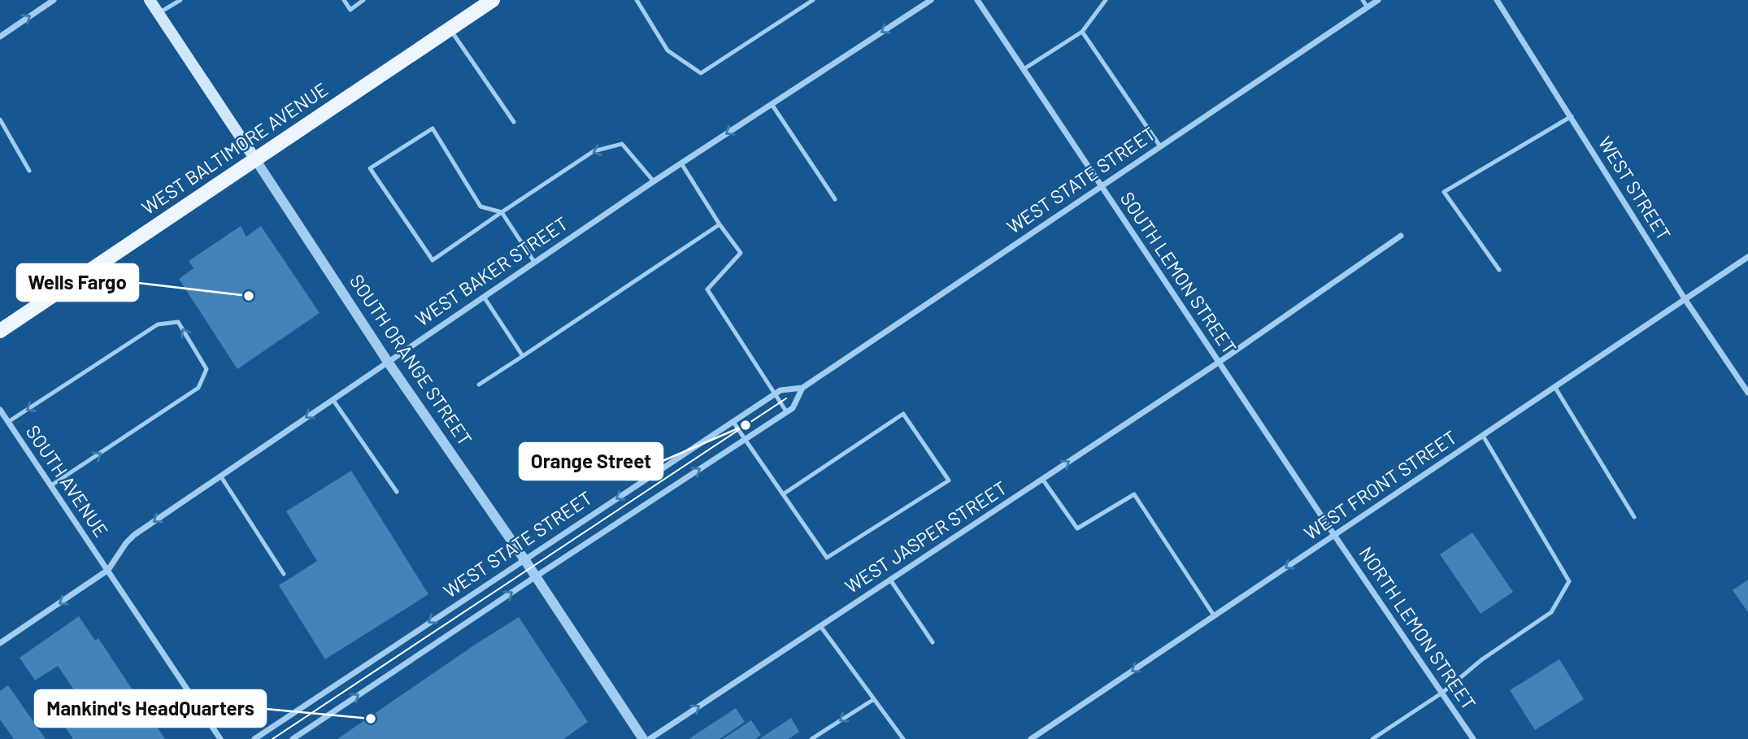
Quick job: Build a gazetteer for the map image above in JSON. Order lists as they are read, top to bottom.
{
  "streets": {
    "main road": ["WEST BALTIMORE AVENUE", "SOUTH ORANGE STREET"],
    "street": [
      "WEST STATE STREET",
      "WEST STREET",
      "WEST BAKER STREET",
      "SOUTH LEMON STREET",
      "SOUTH AVENUE",
      "WEST FRONT STREET",
      "WEST JASPER STREET",
      "NORTH LEMON STREET"
    ]
  },
  "crossings": [
    ["WEST BALTIMORE AVENUE", "SOUTH ORANGE STREET"],
    ["WEST STATE STREET", "SOUTH LEMON STREET"],
    ["WEST STATE STREET", "SOUTH ORANGE STREET"],
    ["WEST STREET", "WEST FRONT STREET"],
    ["WEST BAKER STREET", "SOUTH ORANGE STREET"],
    ["WEST BAKER STREET", "SOUTH AVENUE"],
    ["SOUTH LEMON STREET", "WEST FRONT STREET"],
    ["SOUTH LEMON STREET", "WEST JASPER STREET"],
    ["SOUTH LEMON STREET", "NORTH LEMON STREET"],
    ["WEST FRONT STREET", "NORTH LEMON STREET"]
  ],
  "one_way": ["WEST BAKER STREET", "WEST FRONT STREET", "WEST JASPER STREET"],
  "places": ["Wells Fargo", "Orange Street", "Mankind's HeadQuarters"]
}
